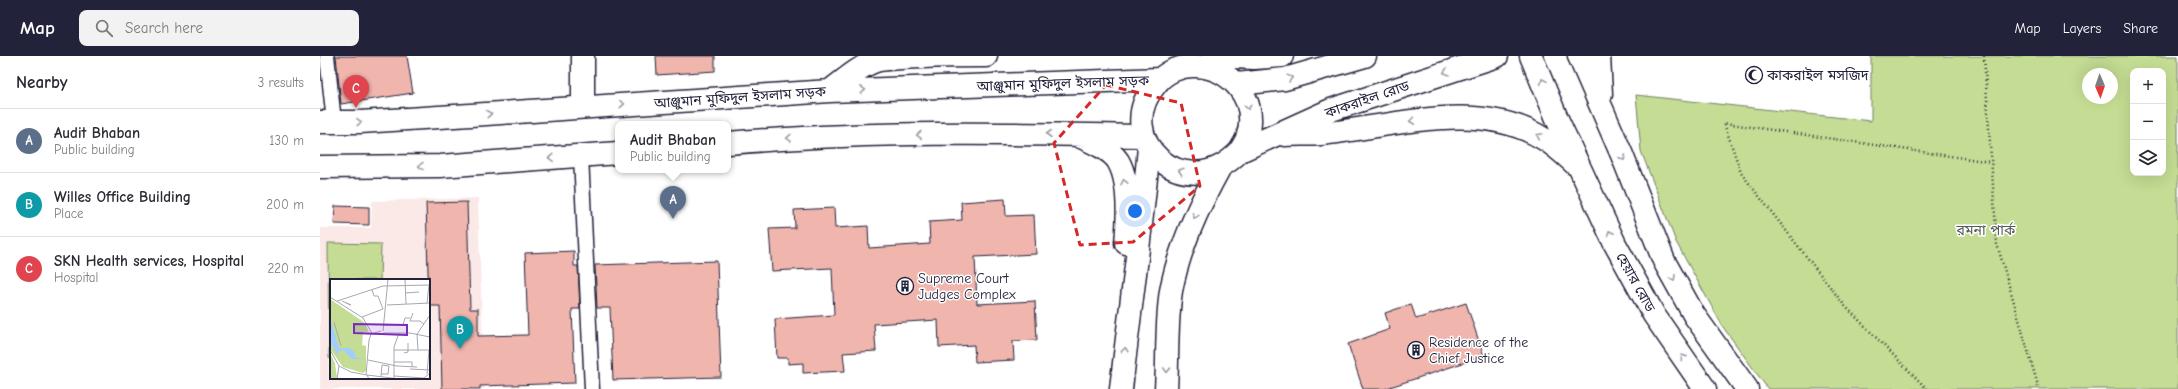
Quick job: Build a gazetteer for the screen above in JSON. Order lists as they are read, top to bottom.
{
  "streets": {
    "main road": ["আঞ্জুমান মুফিদুল ইসলাম সড়ক", "কাকরাইল রোড", "হেয়ার রোড"]
  },
  "crossings": [
    ["আঞ্জুমান মুফিদুল ইসলাম সড়ক", "কাকরাইল রোড"]
  ],
  "parks": ["রমনা পার্ক"],
  "places": {
    "mosque": ["কাকরাইল মসজিদ"],
    "building": ["Supreme Court Judges Complex", "Residence of the Chief Justice"]
  },
  "north": "bottom",
  "page": {
    "header": "Map",
    "search": "Search here",
    "nav": ["Map", "Layers", "Share"],
    "heading": ["Nearby", "3 results"],
    "map_buttons": ["+", "−"],
    "pins": ["C", "A", "B"],
    "list": [
      {
        "mark": "A",
        "name": "Audit Bhaban",
        "note": "Public building",
        "value": "130 m"
      },
      {
        "mark": "B",
        "name": "Willes Office Building",
        "note": "Place",
        "value": "200 m"
      },
      {
        "mark": "C",
        "name": "SKN Health services, Hospital",
        "note": "Hospital",
        "value": "220 m"
      }
    ],
    "popup": ["Audit Bhaban", "Public building"]
  }
}
